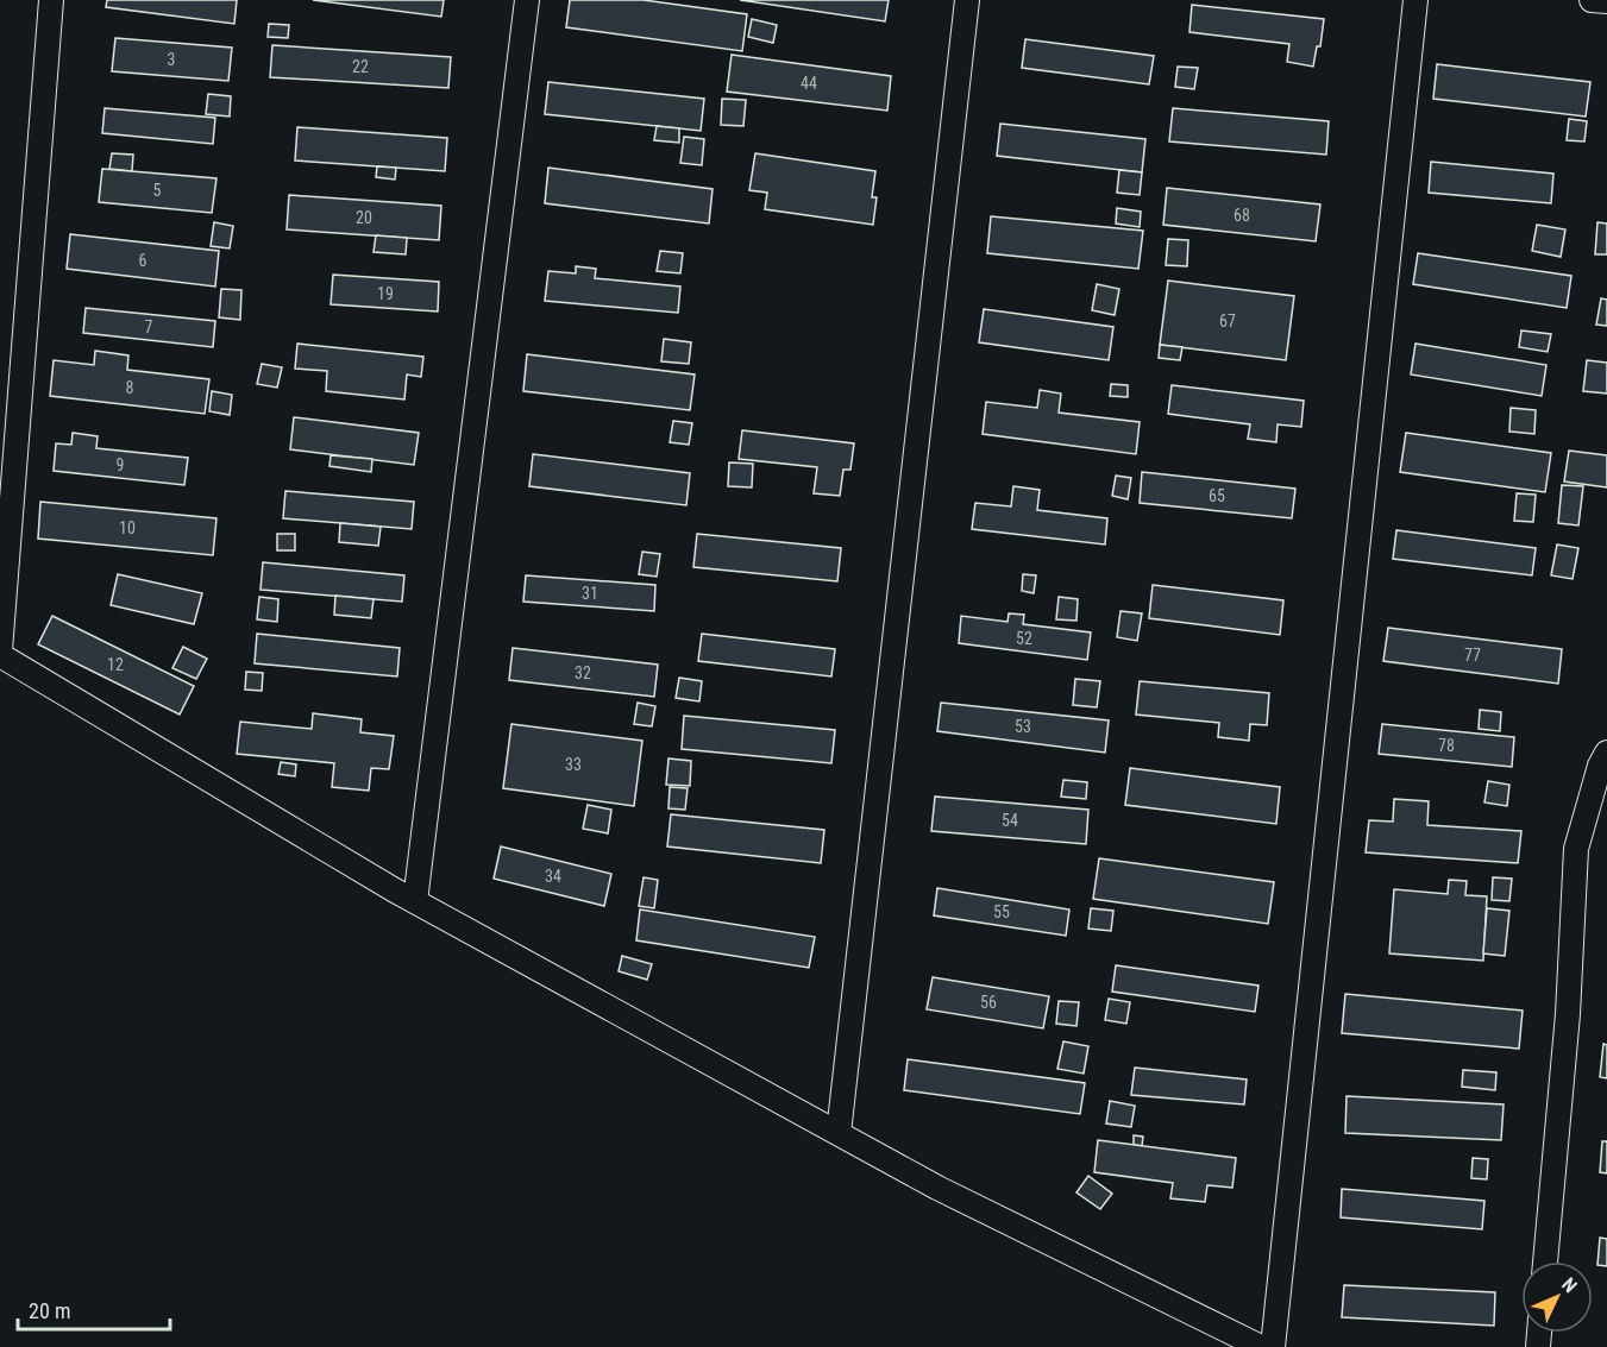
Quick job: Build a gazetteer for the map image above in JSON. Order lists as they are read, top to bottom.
{
  "house_numbers": [
    "3",
    "22",
    "44",
    "5",
    "68",
    "20",
    "6",
    "19",
    "67",
    "7",
    "8",
    "9",
    "65",
    "10",
    "31",
    "52",
    "77",
    "12",
    "32",
    "53",
    "78",
    "33",
    "54",
    "34",
    "55",
    "56"
  ],
  "scale_bar": "20 m",
  "north": "top right"
}
